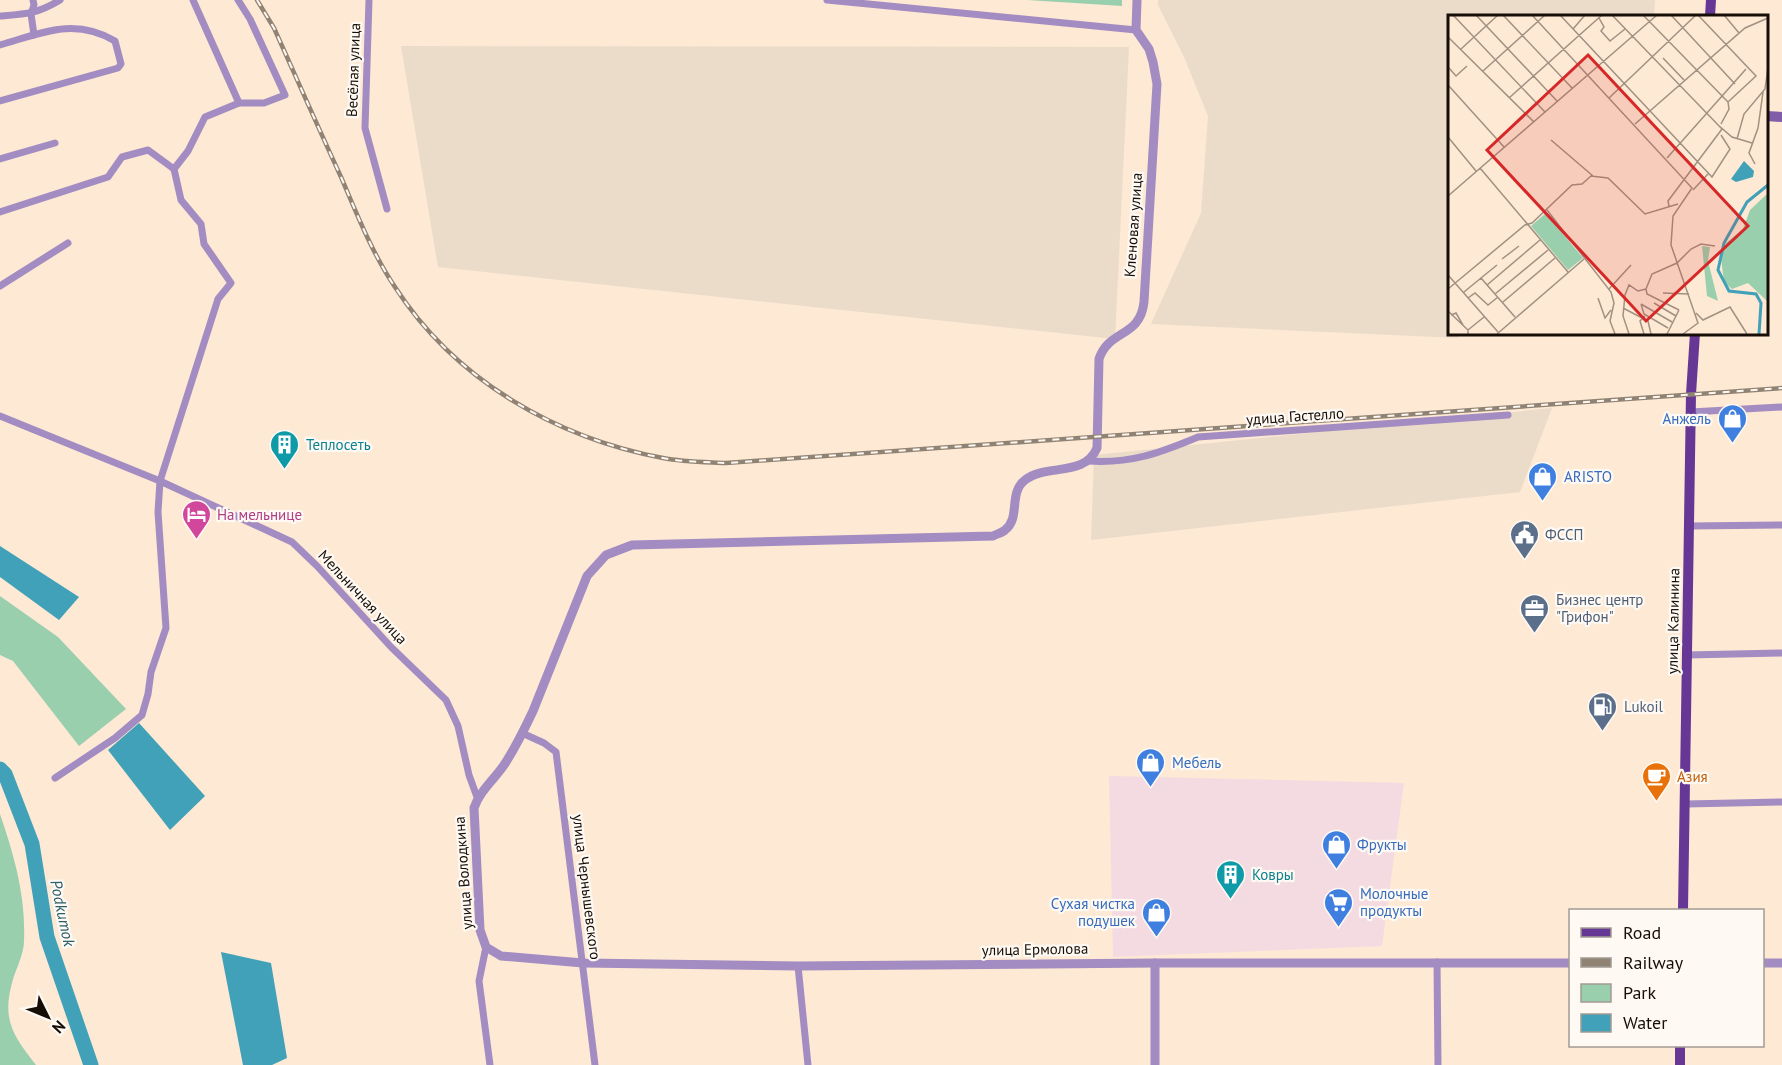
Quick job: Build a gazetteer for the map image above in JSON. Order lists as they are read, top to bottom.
{
  "streets": {
    "main road": ["улица Калинина"],
    "street": [
      "Весёлая улица",
      "Кленовая улица",
      "удица Гастелло",
      "Мельничная улица",
      "улица Володкина",
      "улица Чернышевского",
      "улица Ермолова"
    ]
  },
  "crossings": [
    ["Кленовая улица", "удица Гастелло"],
    ["Мельничная улица", "улица Володкина"],
    ["улица Володкина", "улица Ермолова"],
    ["улица Чернышевского", "улица Ермолова"]
  ],
  "water": ["Podkumok"],
  "places": {
    "shop": [
      "Анжель",
      "ARISTO",
      "Мебель",
      "Фрукты",
      "Сухая чистка подушек"
    ],
    "building": ["Теплосеть", "Ковры"],
    "hotel": ["На мельнице"],
    "public building": ["ФССП"],
    "office": ["Бизнес центр \"Грифон\""],
    "fuel station": ["Lukoil"],
    "cafe": ["Азия"],
    "supermarket": ["Молочные продукты"]
  },
  "legend": [
    "Road",
    "Railway",
    "Park",
    "Water"
  ],
  "north": "bottom right"
}
